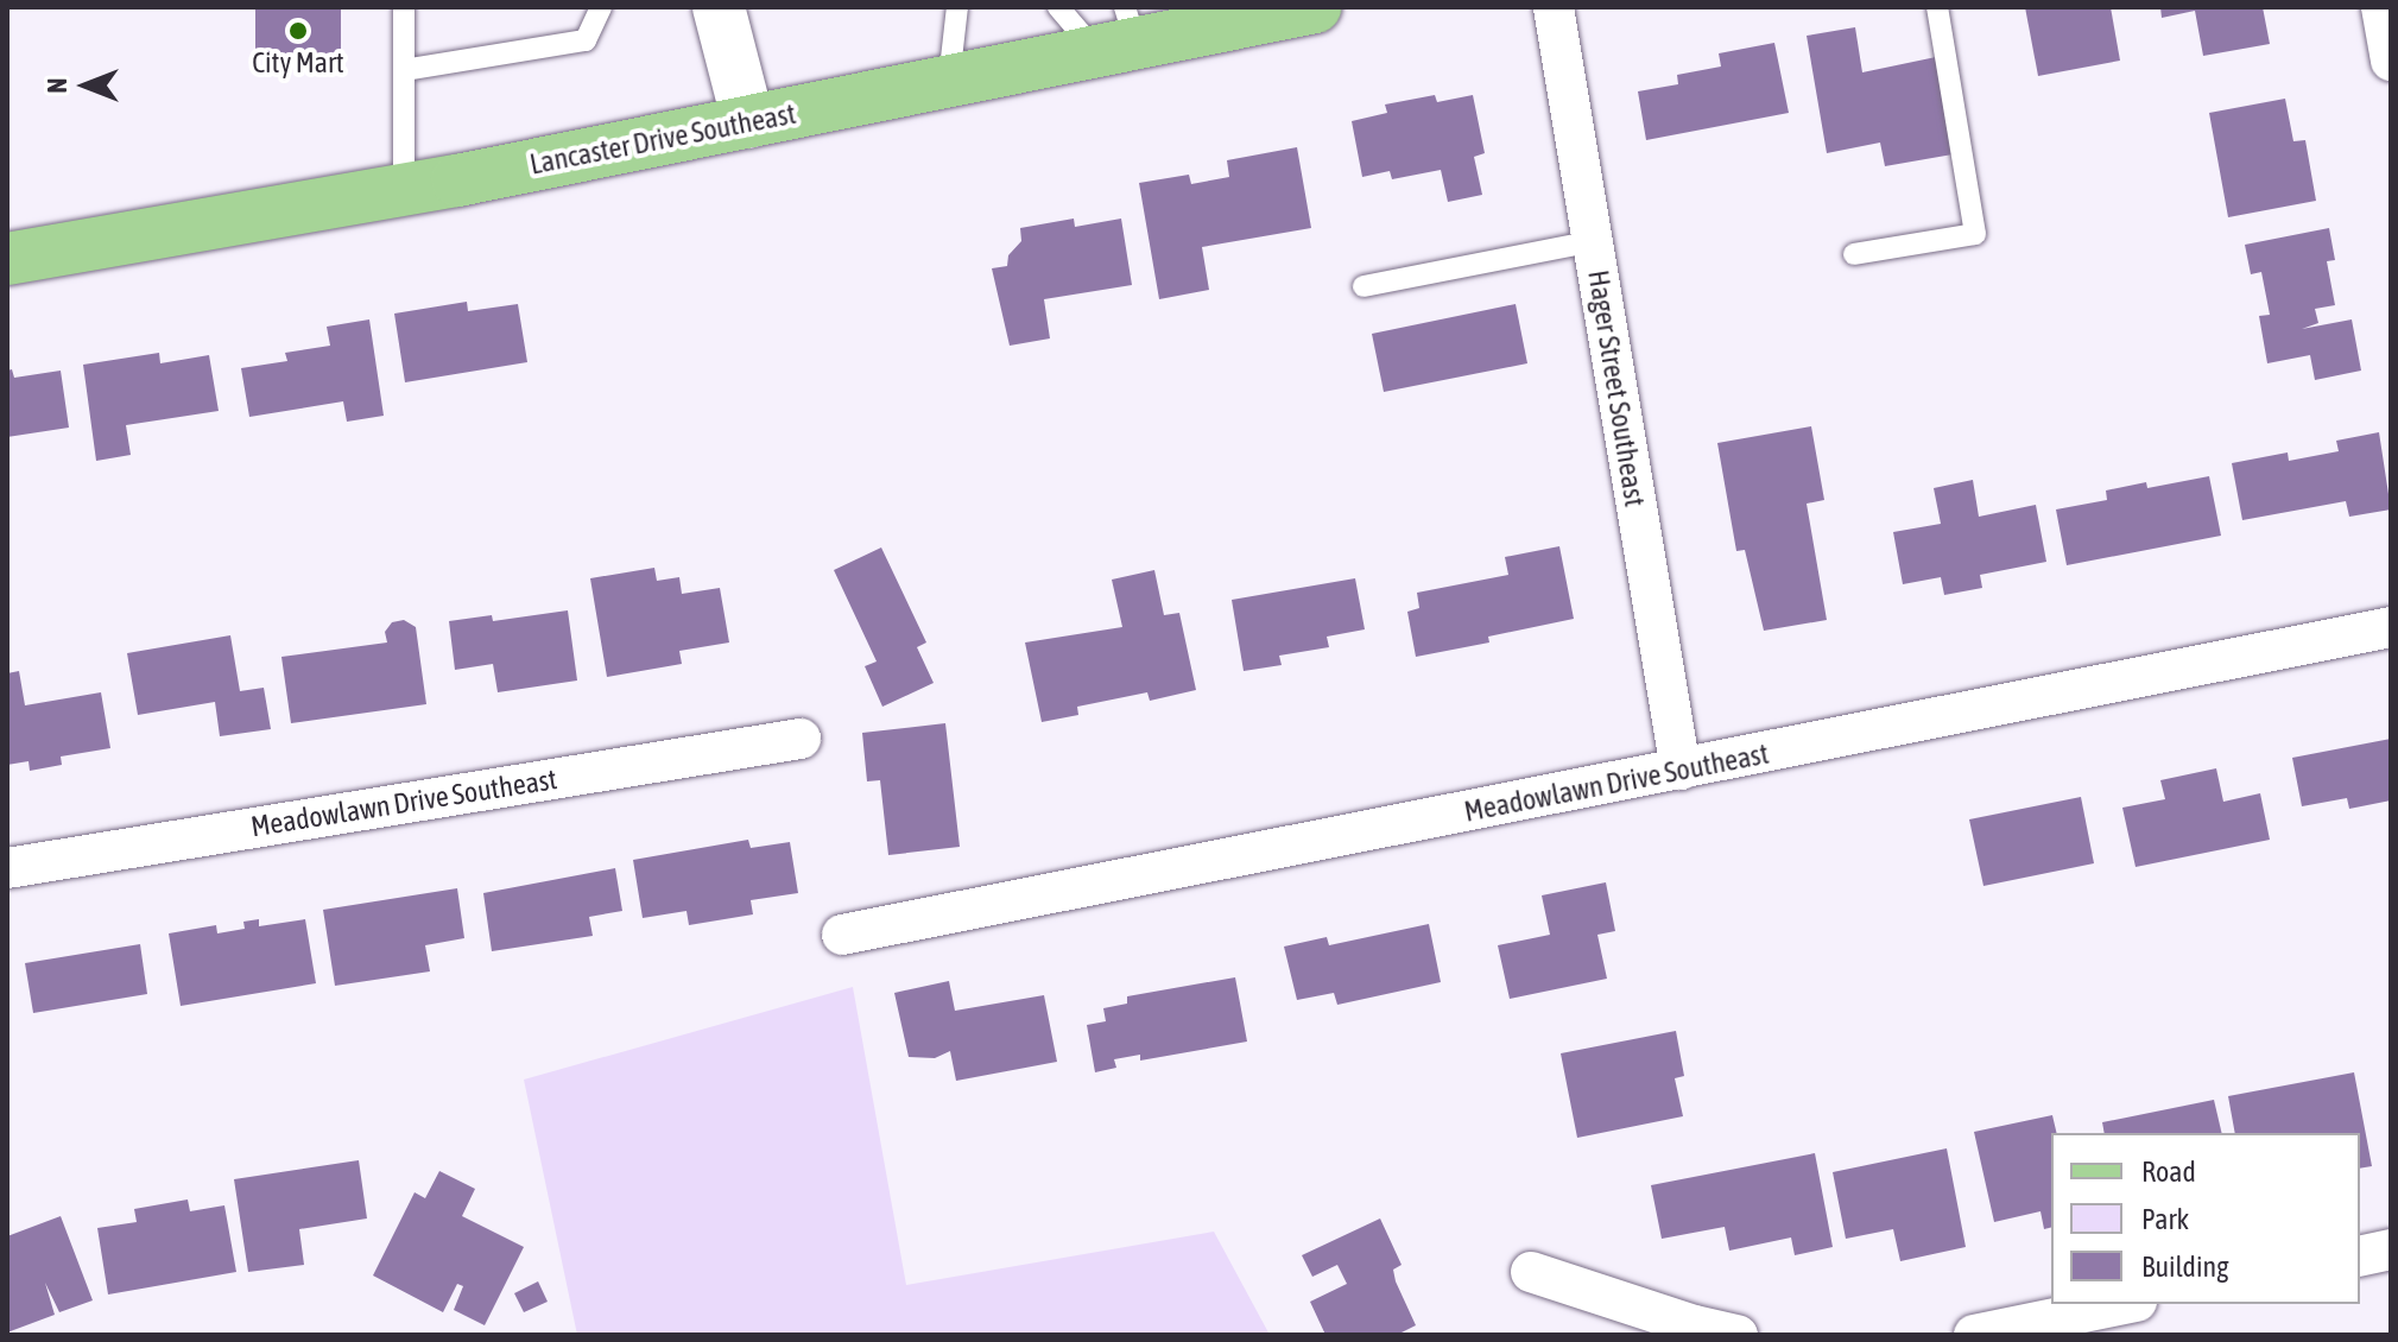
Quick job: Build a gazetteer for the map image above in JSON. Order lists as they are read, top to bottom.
{
  "streets": {
    "main road": ["Lancaster Drive Southeast"],
    "street": ["Hager Street Southeast", "Meadowlawn Drive Southeast"]
  },
  "crossings": [
    ["Hager Street Southeast", "Meadowlawn Drive Southeast"]
  ],
  "places": ["City Mart"],
  "legend": ["Road", "Park", "Building"],
  "north": "left"
}
